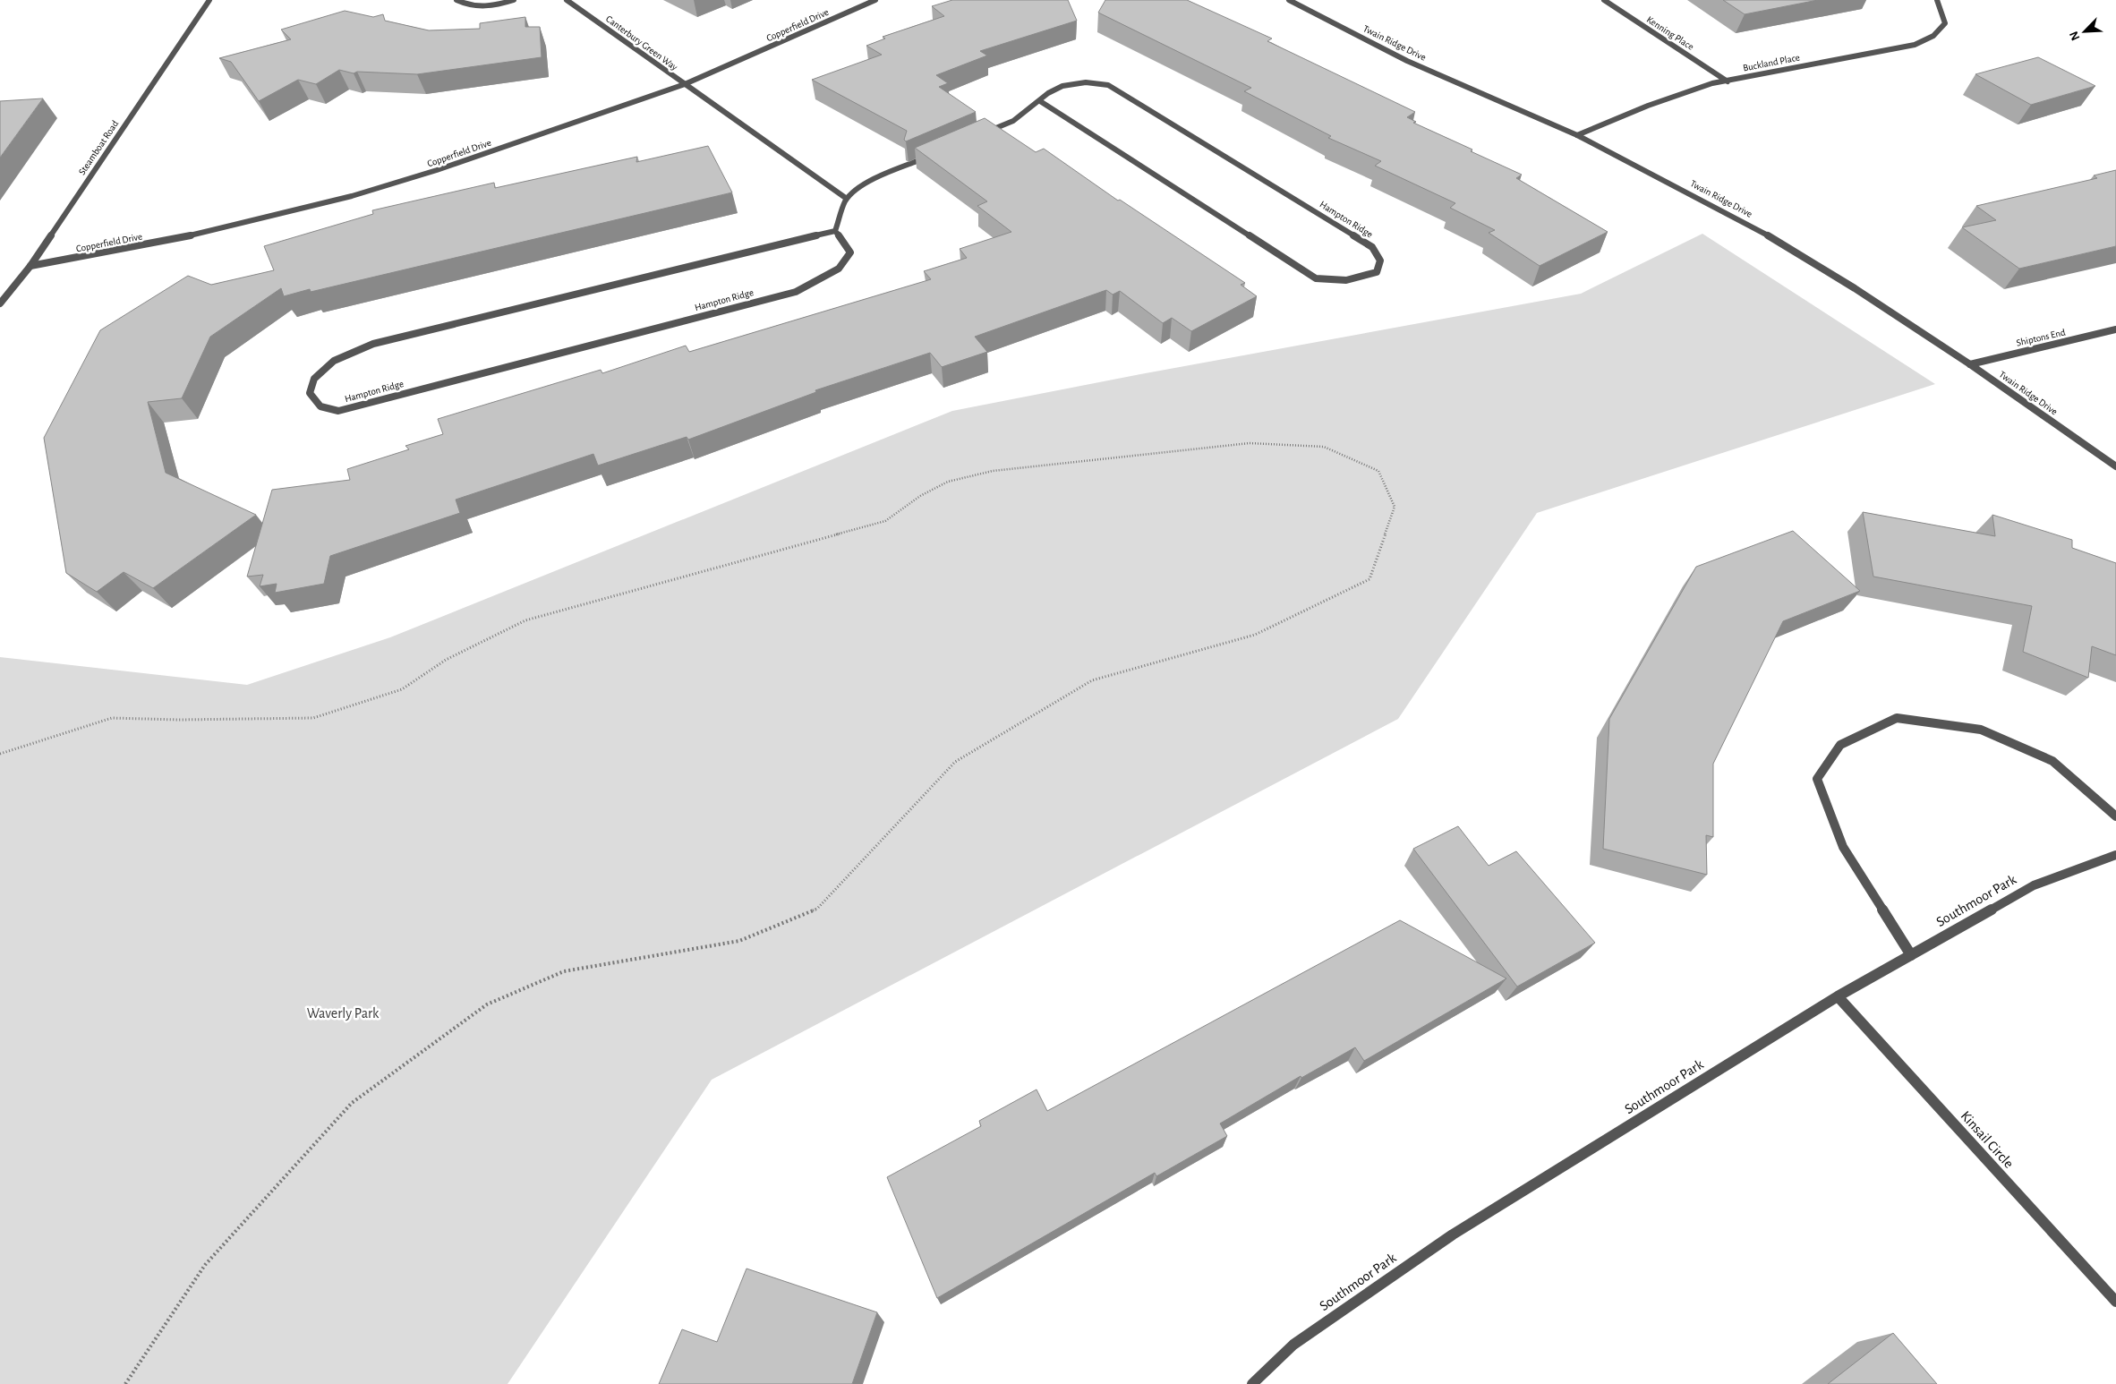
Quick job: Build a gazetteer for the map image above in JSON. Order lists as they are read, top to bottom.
{
  "streets": {
    "street": [
      "Copperfield Drive",
      "Kenning Place",
      "Canterbury Green Way",
      "Twain Ridge Drive",
      "Buckland Place",
      "Steamboat Road",
      "Hampton Ridge",
      "Shiptons End",
      "Southmoor Park",
      "Kinsail Circle"
    ]
  },
  "crossings": [
    ["Copperfield Drive", "Canterbury Green Way"],
    ["Copperfield Drive", "Steamboat Road"],
    ["Kenning Place", "Buckland Place"],
    ["Twain Ridge Drive", "Buckland Place"],
    ["Twain Ridge Drive", "Shiptons End"],
    ["Southmoor Park", "Kinsail Circle"]
  ],
  "parks": ["Waverly Park"],
  "north": "bottom left"
}
